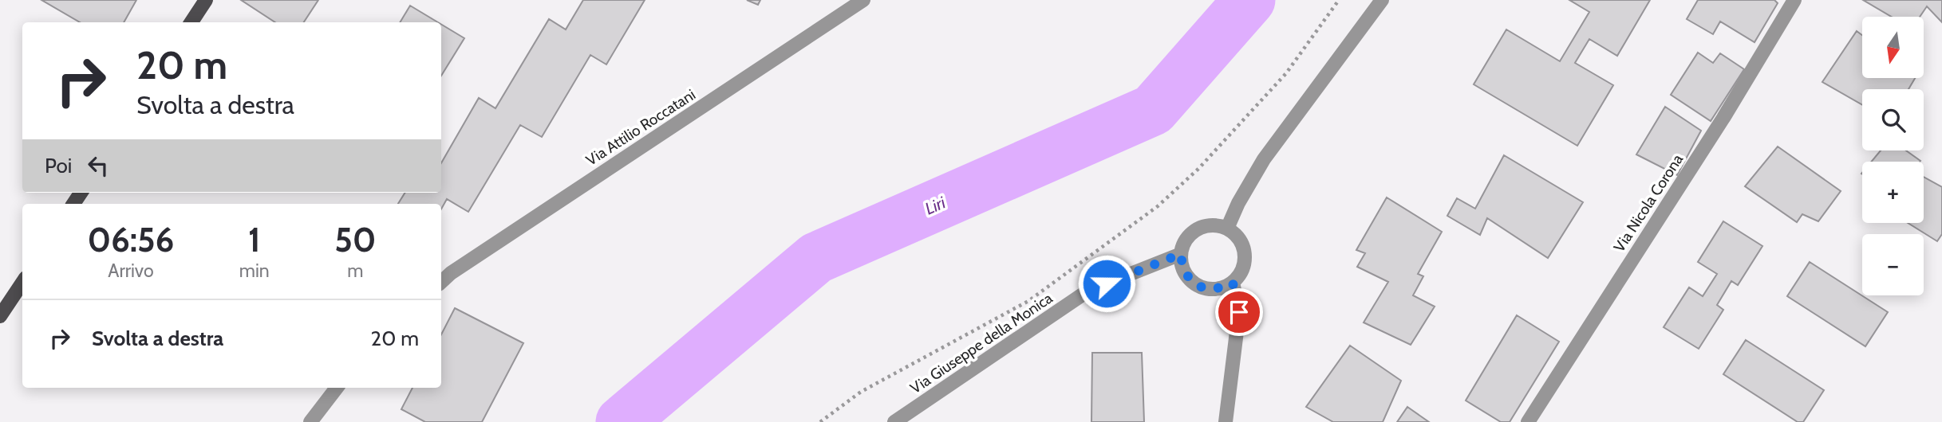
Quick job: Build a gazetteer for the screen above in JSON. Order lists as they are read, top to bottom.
{
  "streets": {
    "street": ["Via Attilio Roccatani", "Via Nicola Corona", "Via Giuseppe della Monica"]
  },
  "water": ["Liri"],
  "north": "bottom",
  "page": {
    "map_buttons": ["+", "−"],
    "turn": ["20 m", "Svolta a destra"],
    "then": "Poi",
    "eta": [
      "06:56",
      "Arrivo",
      "1",
      "min",
      "50",
      "m"
    ],
    "list": [
      {
        "name": "Svolta a destra",
        "value": "20 m"
      }
    ]
  }
}
